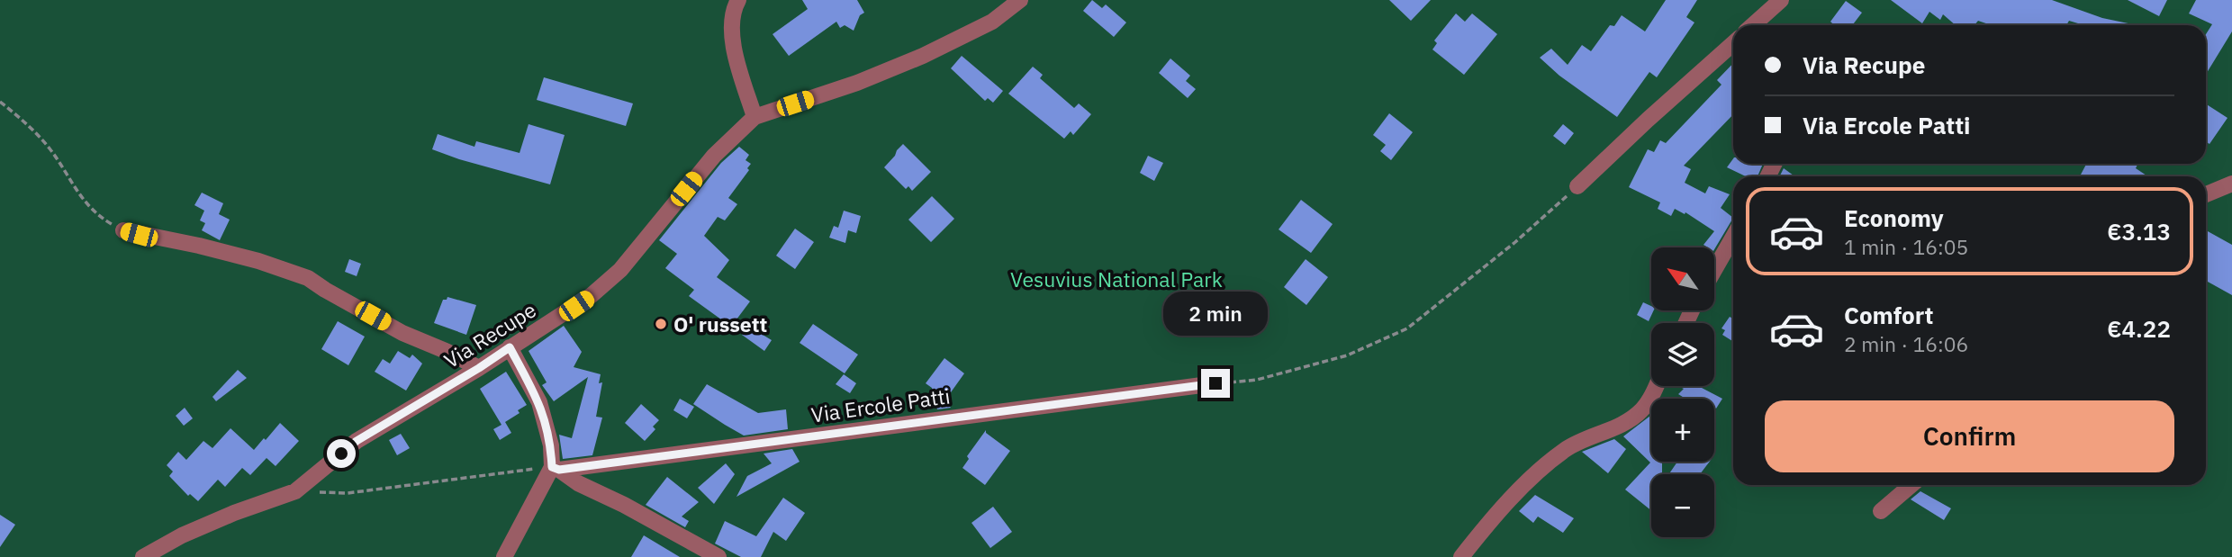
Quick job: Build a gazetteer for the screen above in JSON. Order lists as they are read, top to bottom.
{
  "streets": {
    "street": ["Via Recupe", "Via Ercole Patti"]
  },
  "parks": ["Vesuvius National Park"],
  "places": ["O' russett"],
  "north": "top left",
  "page": {
    "banner": ["Via Recupe", "Via Ercole Patti"],
    "list": [
      {
        "name": "Economy",
        "note": "1 min · 16:05",
        "value": "€3.13"
      },
      {
        "name": "Comfort",
        "note": "2 min · 16:06",
        "value": "€4.22"
      }
    ],
    "map_buttons": ["+", "−"],
    "bubble": "2 min",
    "buttons": "Confirm"
  }
}
